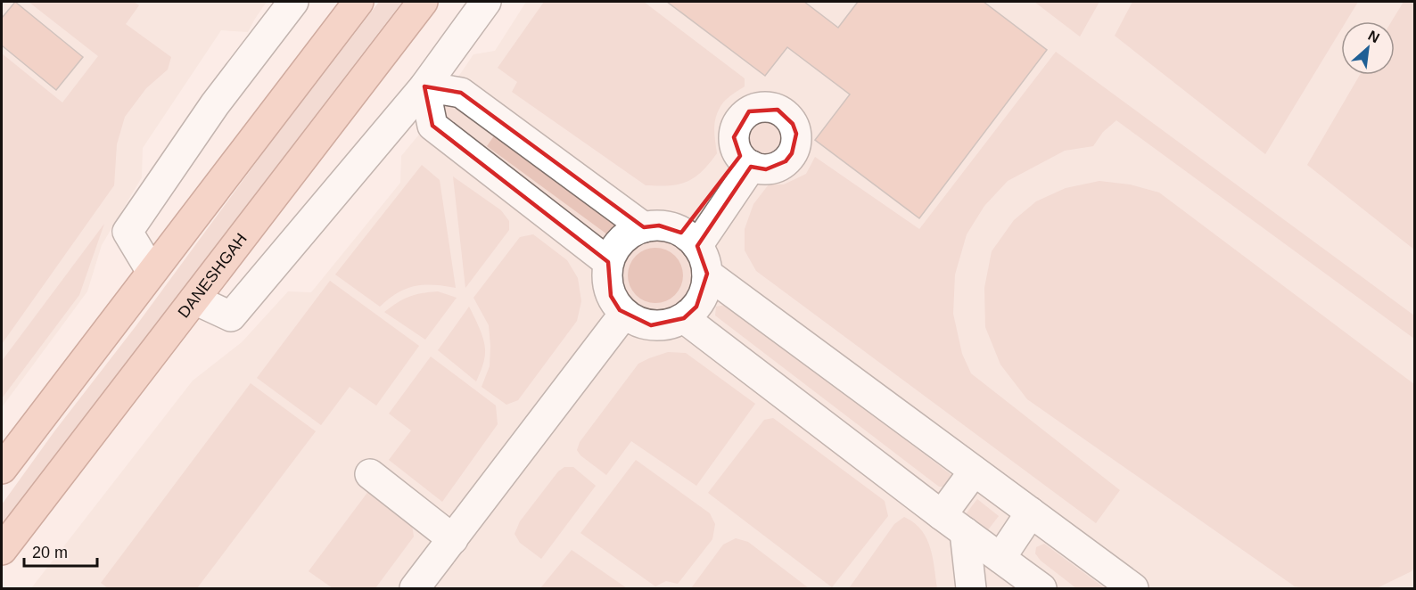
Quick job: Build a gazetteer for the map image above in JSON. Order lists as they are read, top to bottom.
{
  "streets": {
    "main road": ["DANESHGAH"]
  },
  "scale_bar": "20 m",
  "north": "top right"
}
